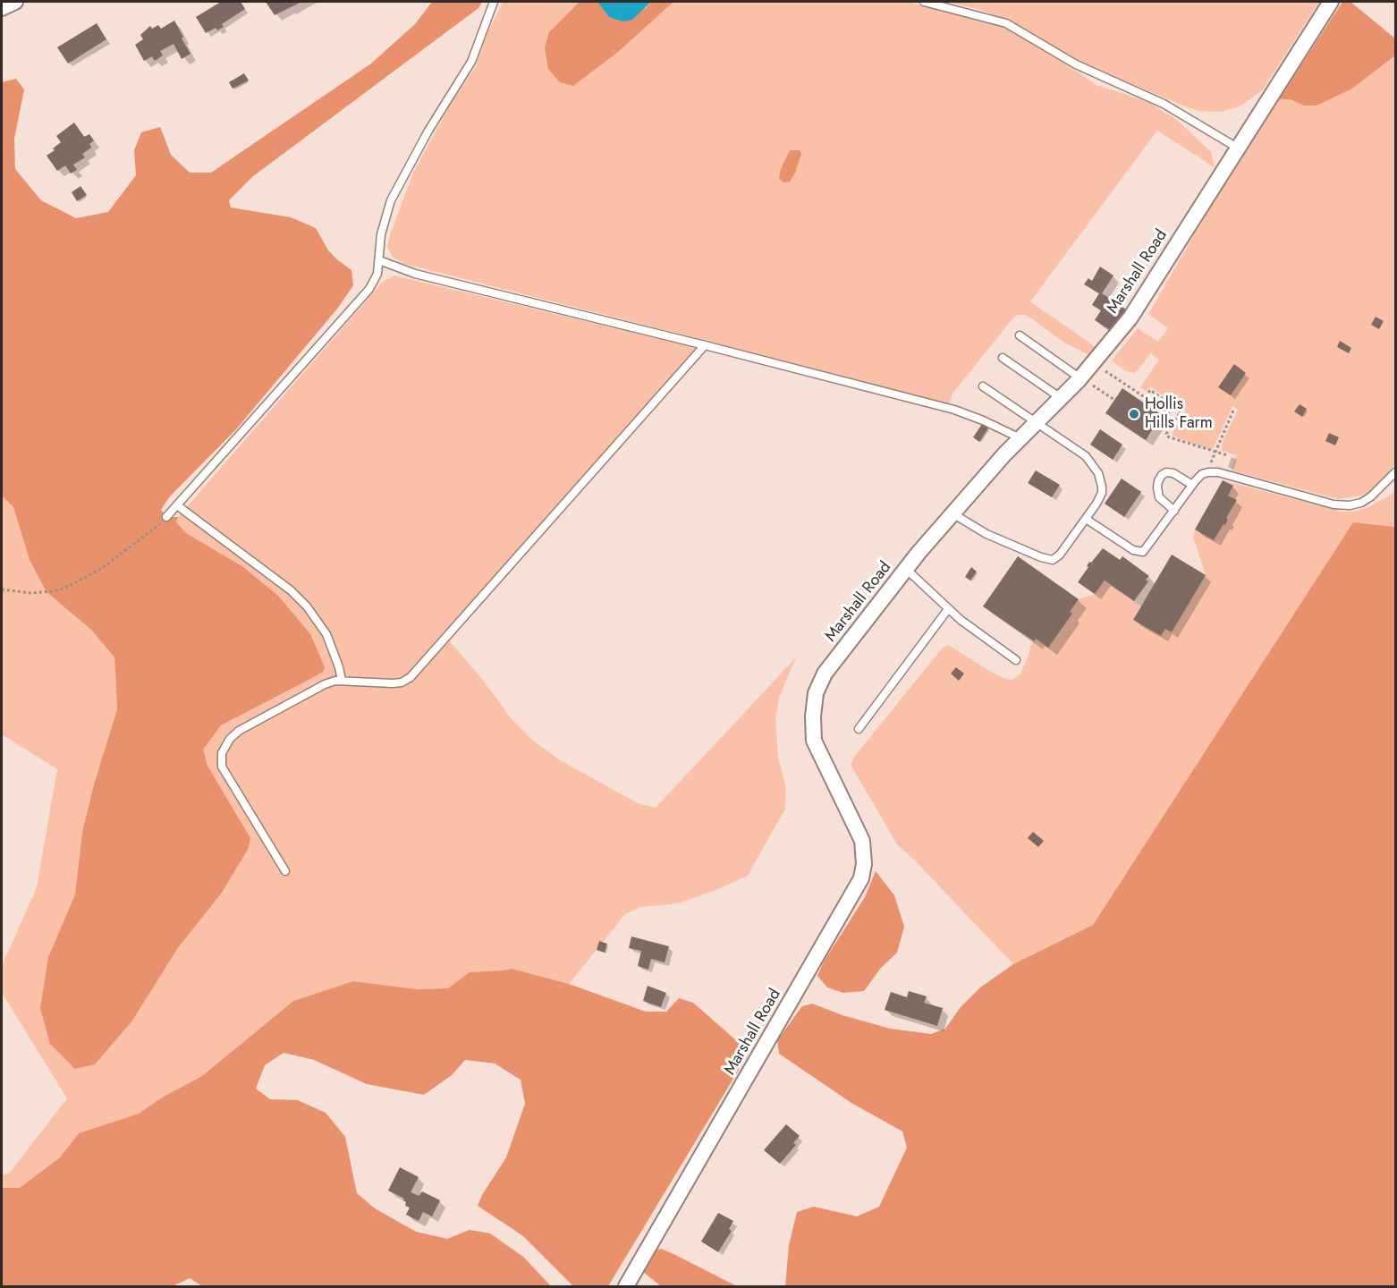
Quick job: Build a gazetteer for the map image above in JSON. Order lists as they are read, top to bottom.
{
  "streets": {
    "street": ["Marshall Road"]
  },
  "places": ["Hollis Hills Farm"]
}
